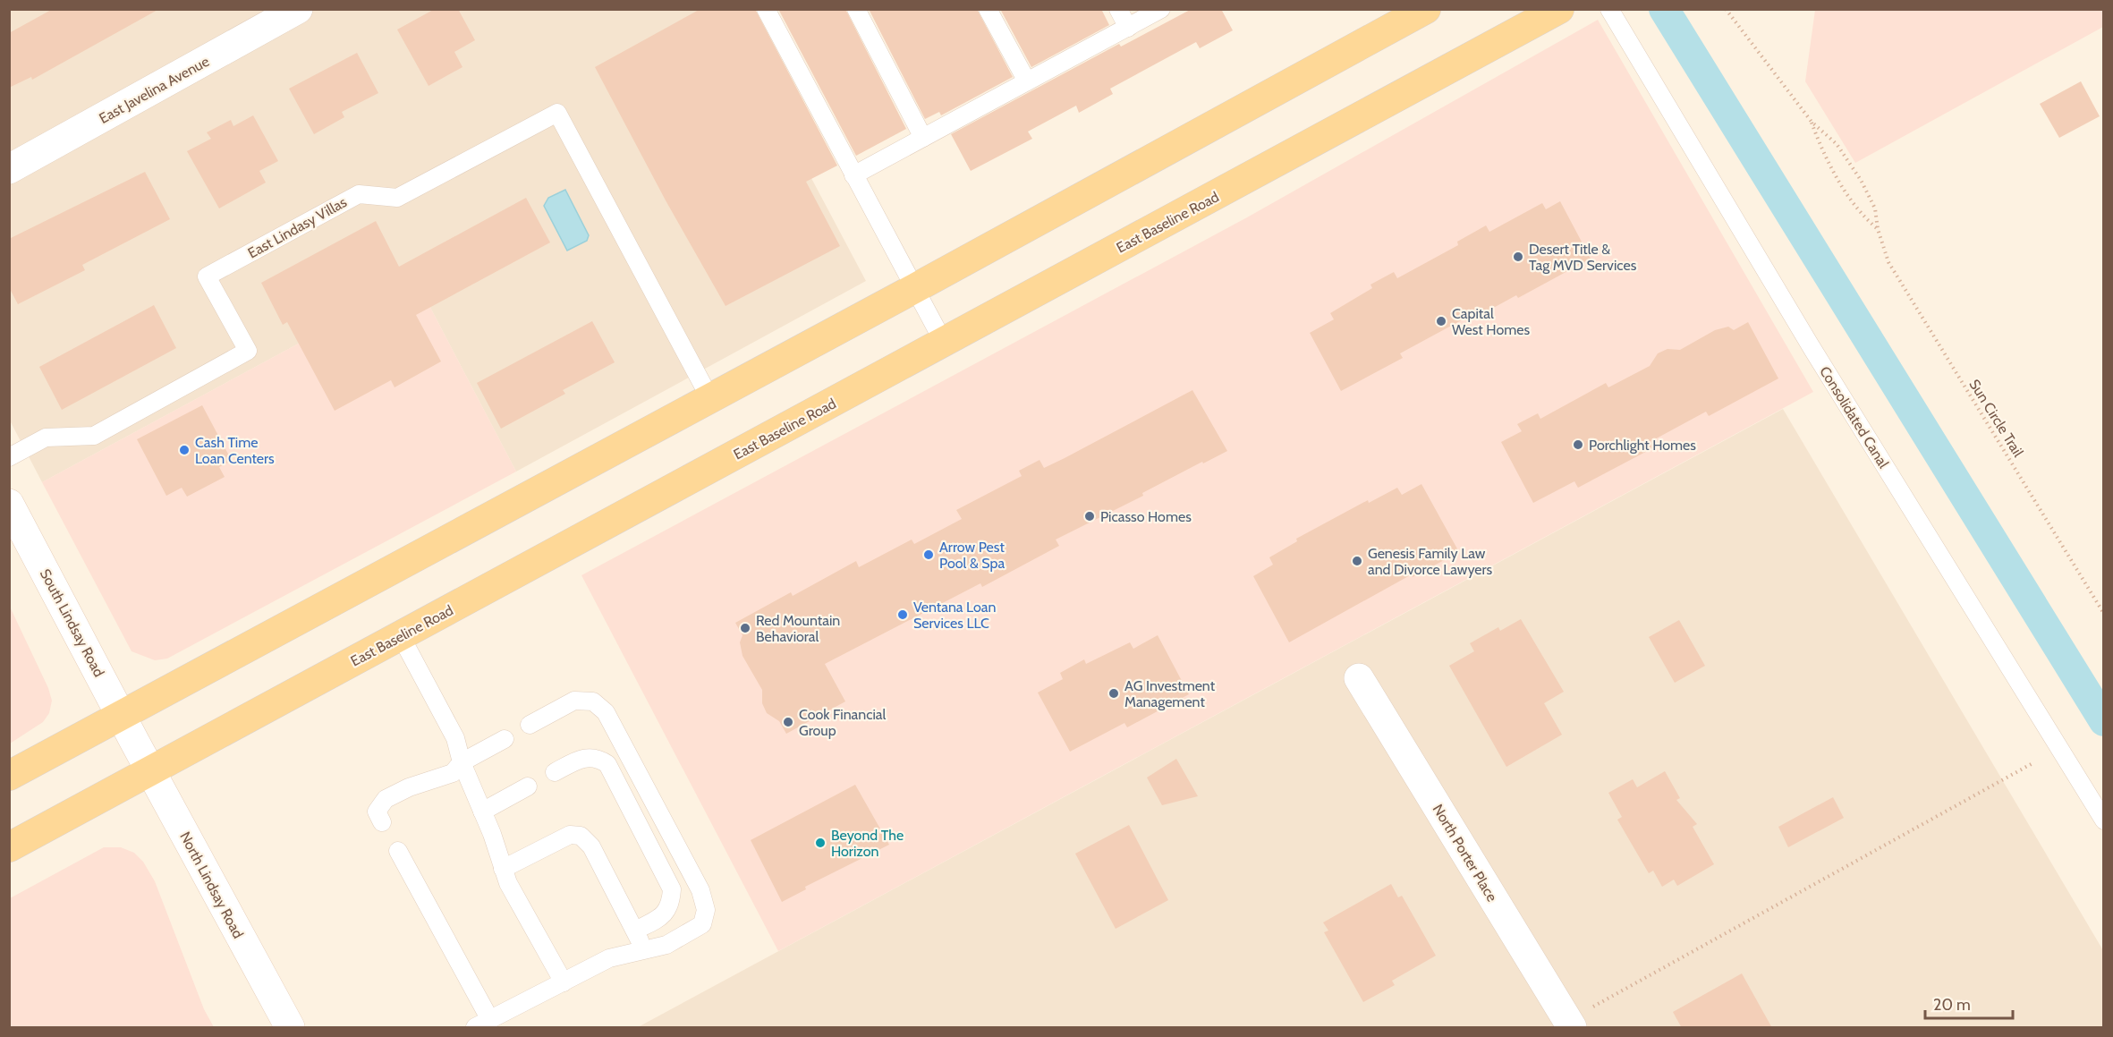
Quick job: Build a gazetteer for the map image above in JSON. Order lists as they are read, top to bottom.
{
  "streets": {
    "main road": ["East Baseline Road"],
    "street": [
      "East Javelina Avenue",
      "South Lindsay Road",
      "North Porter Place",
      "North Lindsay Road"
    ],
    "lane": ["East Lindasy Villas", "Consolidated Canal"],
    "path": ["Sun Circle Trail"]
  },
  "crossings": [
    ["East Baseline Road", "North Lindsay Road"],
    ["South Lindsay Road", "North Lindsay Road"]
  ],
  "places": [
    "Desert Title & Tag MVD Services",
    "Capital West Homes",
    "Porchlight Homes",
    "Cash Time Loan Centers",
    "Picasso Homes",
    "Arrow Pest Pool & Spa",
    "Genesis Family Law and Divorce Lawyers",
    "Ventana Loan Services LLC",
    "Red Mountain Behavioral",
    "AG Investment Management",
    "Cook Financial Group",
    "Beyond The Horizon"
  ],
  "scale_bar": "20 m"
}
